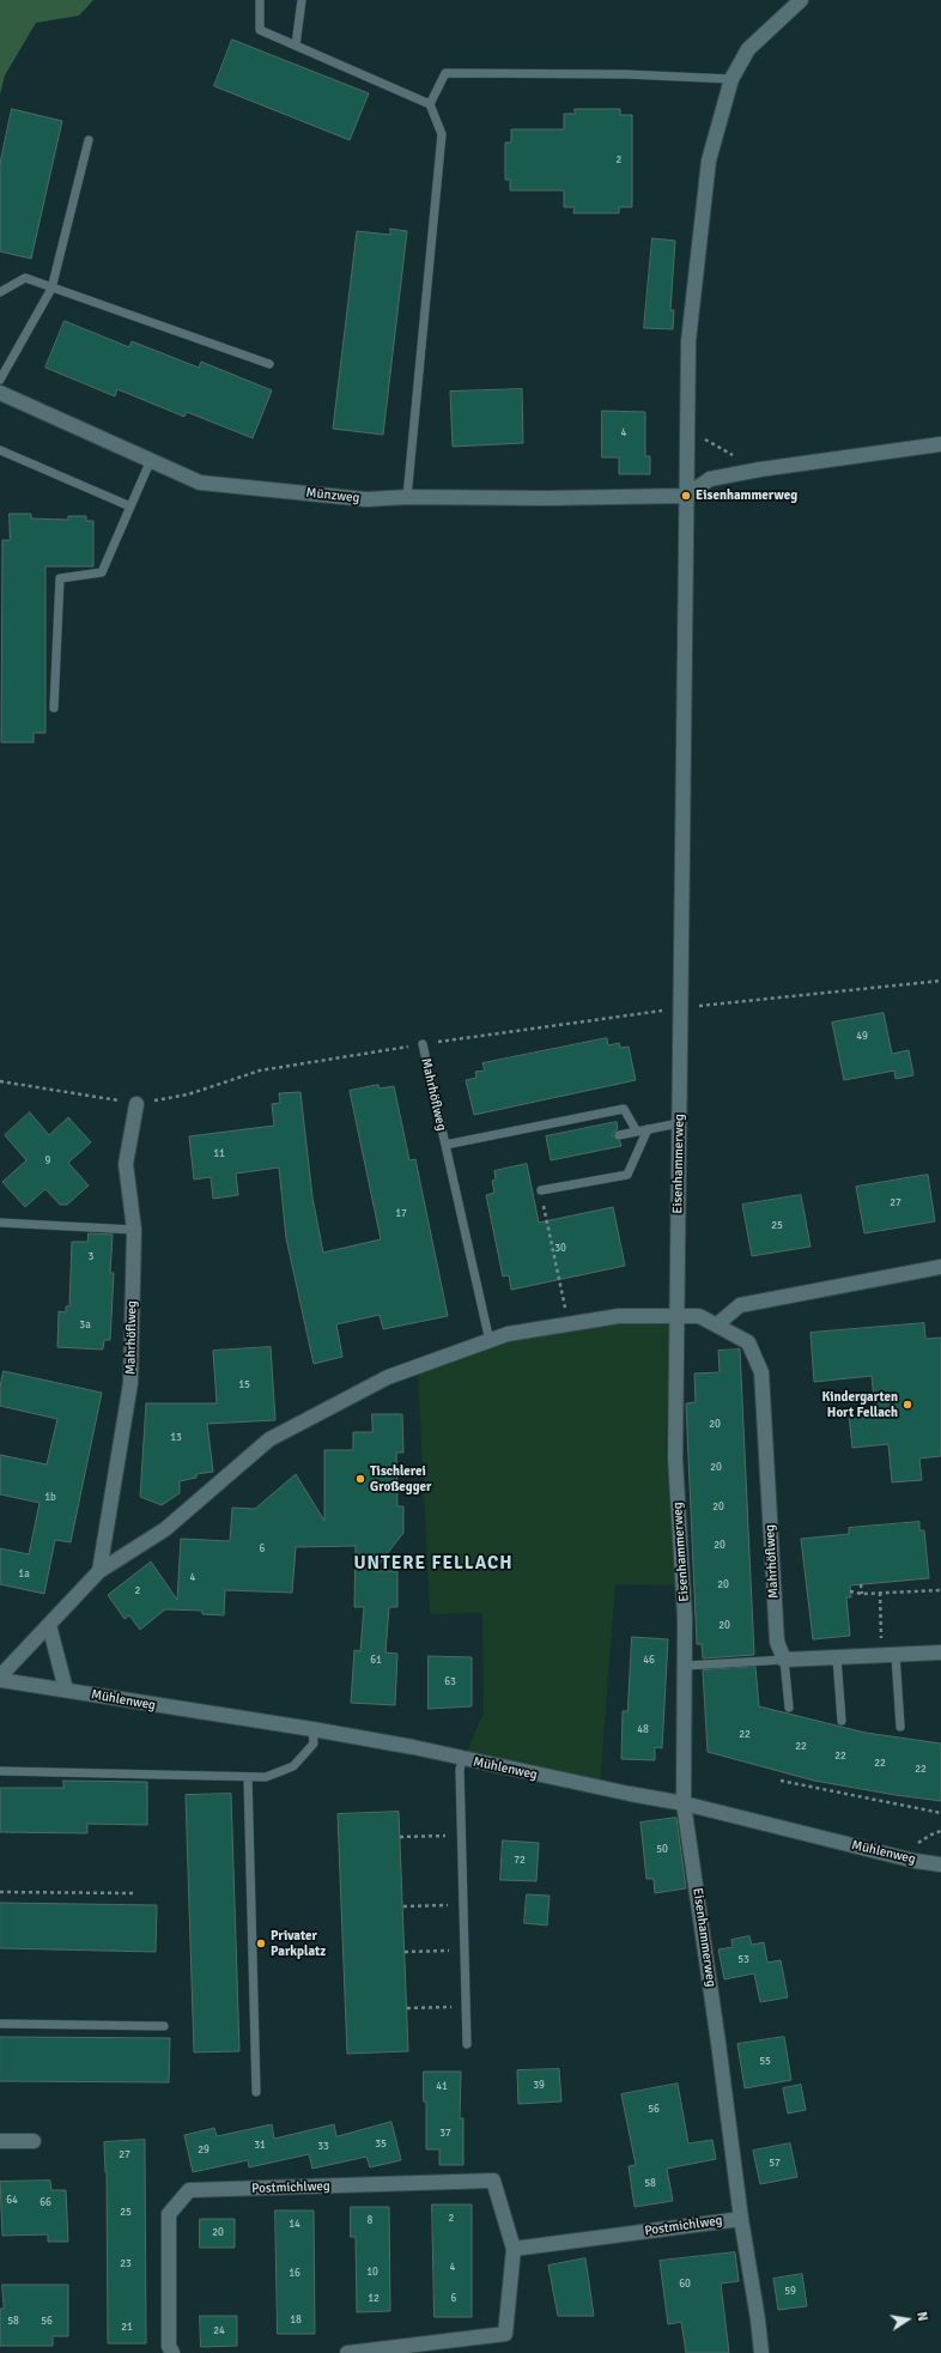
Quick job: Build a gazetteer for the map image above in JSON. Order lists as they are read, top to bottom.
{
  "streets": {
    "street": [
      "Münzweg",
      "Mahrhöflweg",
      "Eisenhammerweg",
      "Mühlenweg",
      "Postmichlweg"
    ]
  },
  "crossings": [
    ["Münzweg", "Eisenhammerweg"],
    ["Mahrhöflweg", "Eisenhammerweg"],
    ["Eisenhammerweg", "Mühlenweg"],
    ["Eisenhammerweg", "Postmichlweg"]
  ],
  "districts": ["UNTERE FELLACH"],
  "places": [
    "Eisenhammerweg",
    "Kindergarten Hort Fellach",
    "Tischlerei Großegger",
    "Privater Parkplatz"
  ],
  "house_numbers": [
    "2",
    "4",
    "49",
    "11",
    "9",
    "27",
    "17",
    "25",
    "30",
    "3",
    "3a",
    "15",
    "20",
    "13",
    "20",
    "1b",
    "20",
    "20",
    "6",
    "1a",
    "4",
    "20",
    "2",
    "20",
    "61",
    "46",
    "63",
    "48",
    "22",
    "22",
    "22",
    "22",
    "22",
    "50",
    "72",
    "53",
    "55",
    "39",
    "41",
    "56",
    "37",
    "35",
    "31",
    "33",
    "29",
    "27",
    "57",
    "58",
    "64",
    "66",
    "25",
    "2",
    "8",
    "14",
    "20",
    "23",
    "4",
    "10",
    "16",
    "60",
    "59",
    "12",
    "6",
    "18",
    "58",
    "56",
    "21",
    "24"
  ],
  "north": "right"
}
